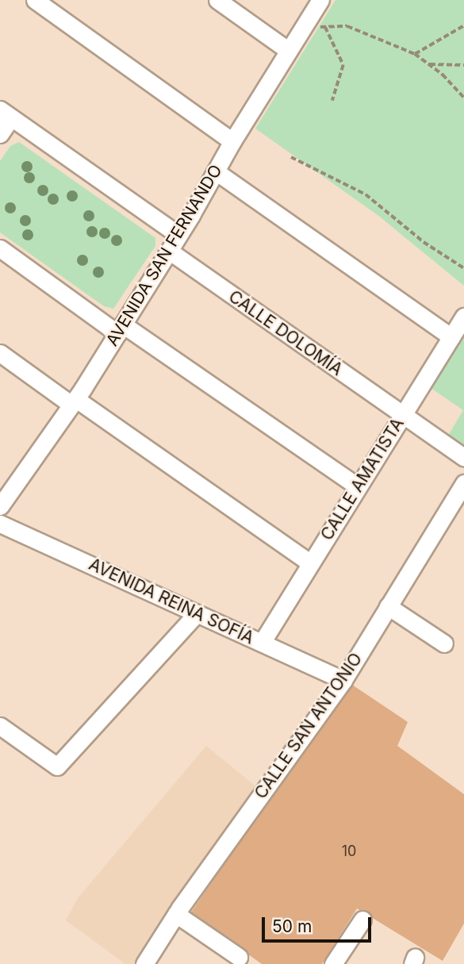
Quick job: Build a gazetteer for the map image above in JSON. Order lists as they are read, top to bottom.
{
  "streets": {
    "street": [
      "AVENIDA SAN FERNANDO",
      "CALLE DOLOMÍA",
      "CALLE AMATISTA",
      "AVENIDA REINA SOFÍA",
      "CALLE SAN ANTONIO"
    ]
  },
  "crossings": [
    ["AVENIDA SAN FERNANDO", "CALLE DOLOMÍA"],
    ["CALLE DOLOMÍA", "CALLE AMATISTA"],
    ["CALLE AMATISTA", "AVENIDA REINA SOFÍA"],
    ["AVENIDA REINA SOFÍA", "CALLE SAN ANTONIO"]
  ],
  "house_numbers": ["10"],
  "scale_bar": "50 m"
}
